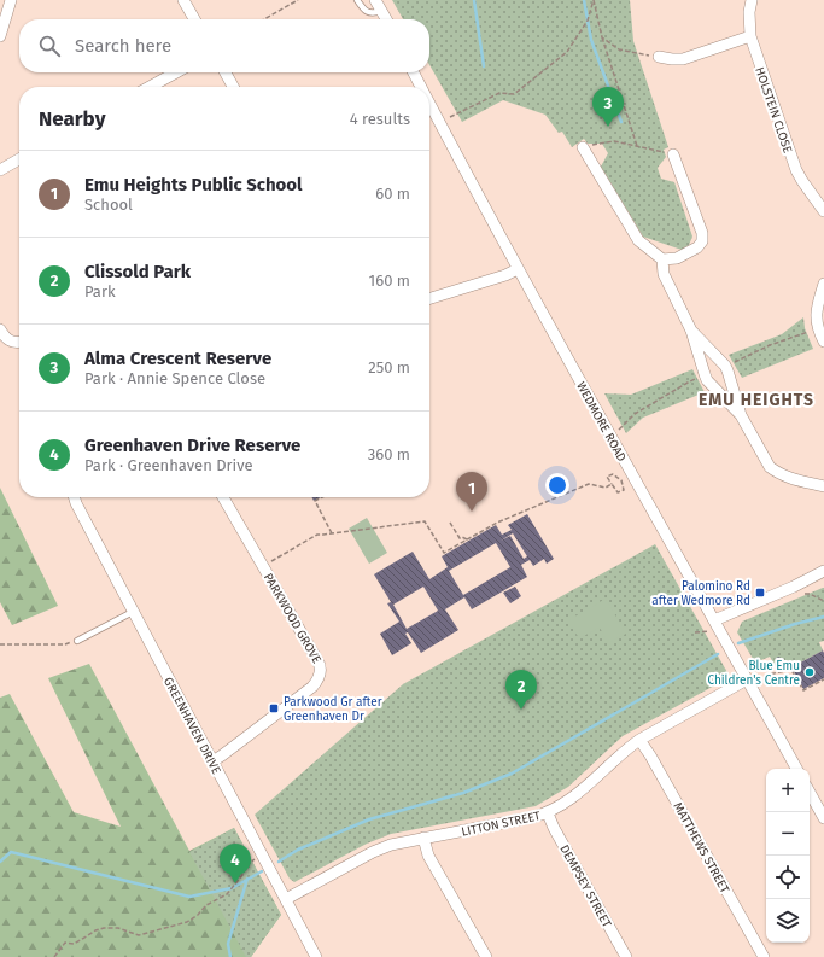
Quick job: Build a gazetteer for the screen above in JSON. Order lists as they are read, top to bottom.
{
  "streets": {
    "street": [
      "HOLSTEIN CLOSE",
      "WEDMORE ROAD",
      "PARKWOOD GROVE",
      "GREENHAVEN DRIVE",
      "LITTON STREET",
      "MATTHEWS STREET",
      "DEMPSEY STREET"
    ]
  },
  "crossings": [
    ["WEDMORE ROAD", "LITTON STREET"],
    ["PARKWOOD GROVE", "GREENHAVEN DRIVE"],
    ["GREENHAVEN DRIVE", "LITTON STREET"],
    ["LITTON STREET", "MATTHEWS STREET"],
    ["LITTON STREET", "DEMPSEY STREET"]
  ],
  "districts": ["EMU HEIGHTS"],
  "places": {
    "transit": ["Palomino Rd after Wedmore Rd", "Parkwood Gr after Greenhaven Dr"],
    "other": ["Blue Emu Children's Centre"]
  },
  "page": {
    "search": "Search here",
    "pins": [
      "3",
      "1",
      "2",
      "4"
    ],
    "heading": ["Nearby", "4 results"],
    "list": [
      {
        "mark": "1",
        "name": "Emu Heights Public School",
        "note": "School",
        "value": "60 m"
      },
      {
        "mark": "2",
        "name": "Clissold Park",
        "note": "Park",
        "value": "160 m"
      },
      {
        "mark": "3",
        "name": "Alma Crescent Reserve",
        "note": "Park · Annie Spence Close",
        "value": "250 m"
      },
      {
        "mark": "4",
        "name": "Greenhaven Drive Reserve",
        "note": "Park · Greenhaven Drive",
        "value": "360 m"
      }
    ],
    "map_buttons": ["+", "−"]
  }
}
